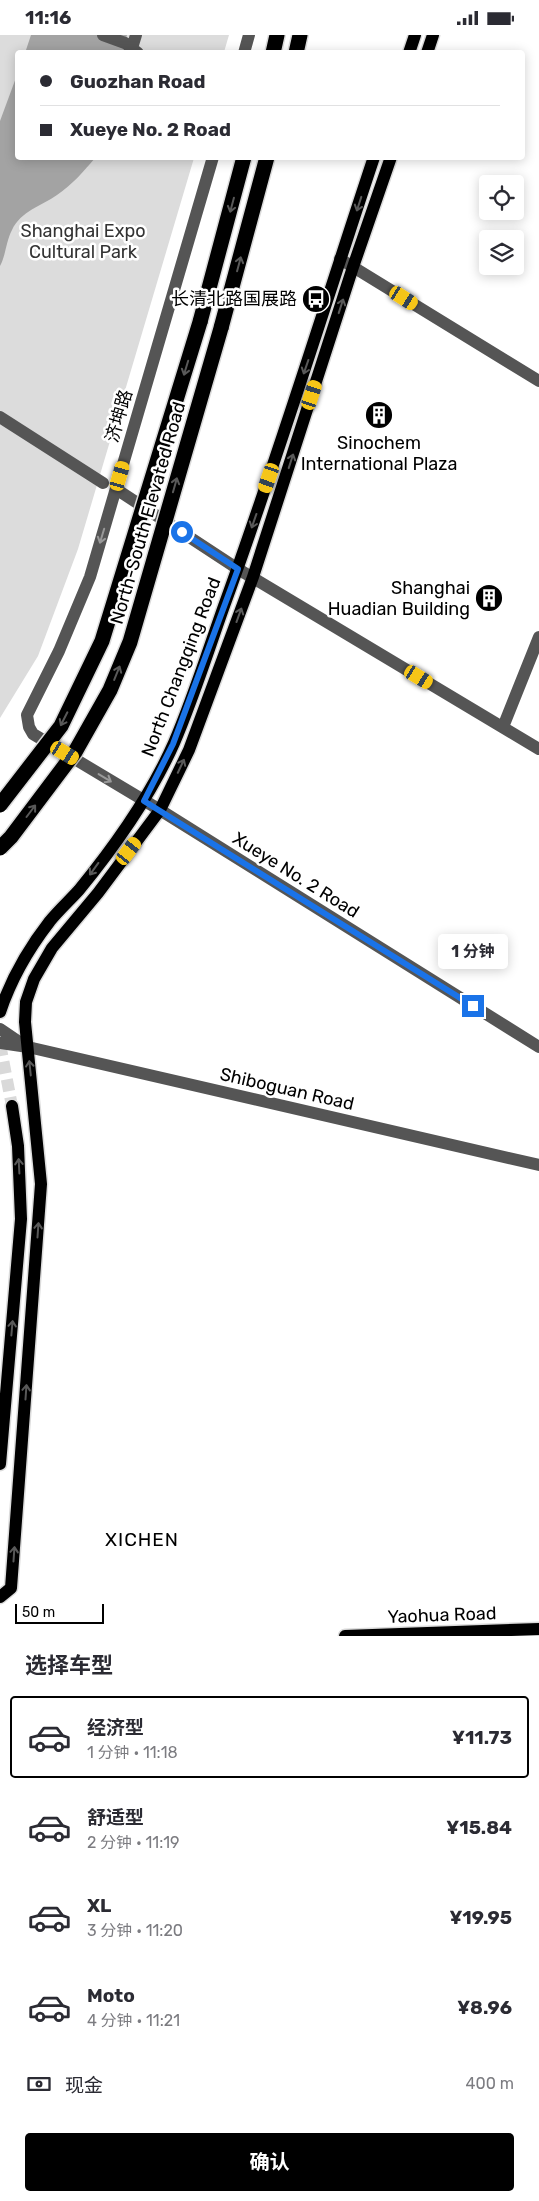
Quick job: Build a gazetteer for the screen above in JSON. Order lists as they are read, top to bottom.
{
  "streets": {
    "highway": ["North-South Elevated Road"],
    "main road": ["North Changqing Road", "Yaohua Road"],
    "street": ["济坤路", "Xueye No. 2 Road", "Shiboguan Road"]
  },
  "crossings": [
    ["济坤路", "Xueye No. 2 Road"],
    ["North Changqing Road", "Xueye No. 2 Road"],
    ["North Changqing Road", "Shiboguan Road"]
  ],
  "one_way": ["济坤路"],
  "districts": ["XICHEN"],
  "parks": ["Shanghai Expo Cultural Park"],
  "places": {
    "bus stop": ["长清北路国展路"],
    "building": ["Sinochem International Plaza", "Shanghai Huadian Building"]
  },
  "scale_bar": "50 m",
  "page": {
    "status": "11:16",
    "banner": ["Guozhan Road", "Xueye No. 2 Road"],
    "bubble": "1 分钟",
    "scale": "50 m",
    "heading": "选择车型",
    "list": [
      {
        "name": "经济型",
        "note": "1 分钟 · 11:18",
        "value": "¥11.73"
      },
      {
        "name": "舒适型",
        "note": "2 分钟 · 11:19",
        "value": "¥15.84"
      },
      {
        "name": "XL",
        "note": "3 分钟 · 11:20",
        "value": "¥19.95"
      },
      {
        "name": "Moto",
        "note": "4 分钟 · 11:21",
        "value": "¥8.96"
      }
    ],
    "pay": ["现金", "400 m"],
    "buttons": "确认"
  }
}
